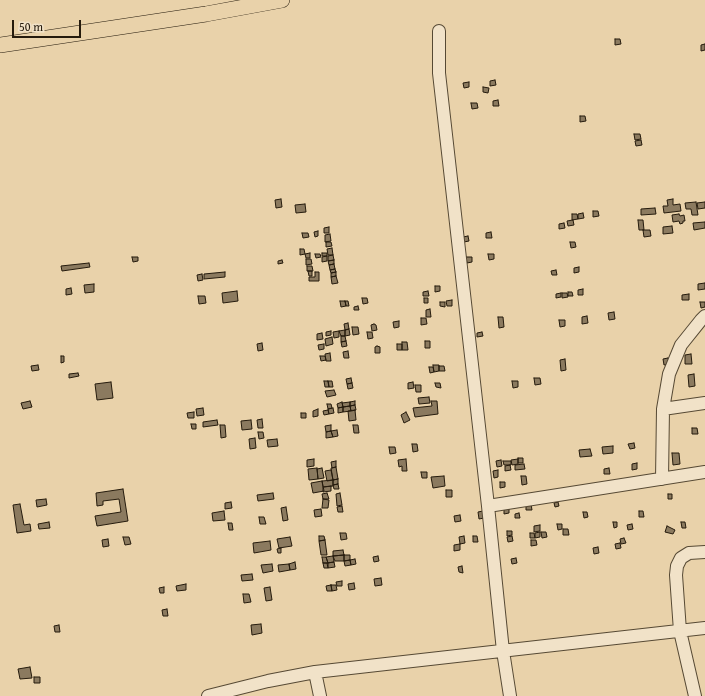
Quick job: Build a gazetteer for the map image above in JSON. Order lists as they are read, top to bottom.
{
  "scale_bar": "50 m"
}
